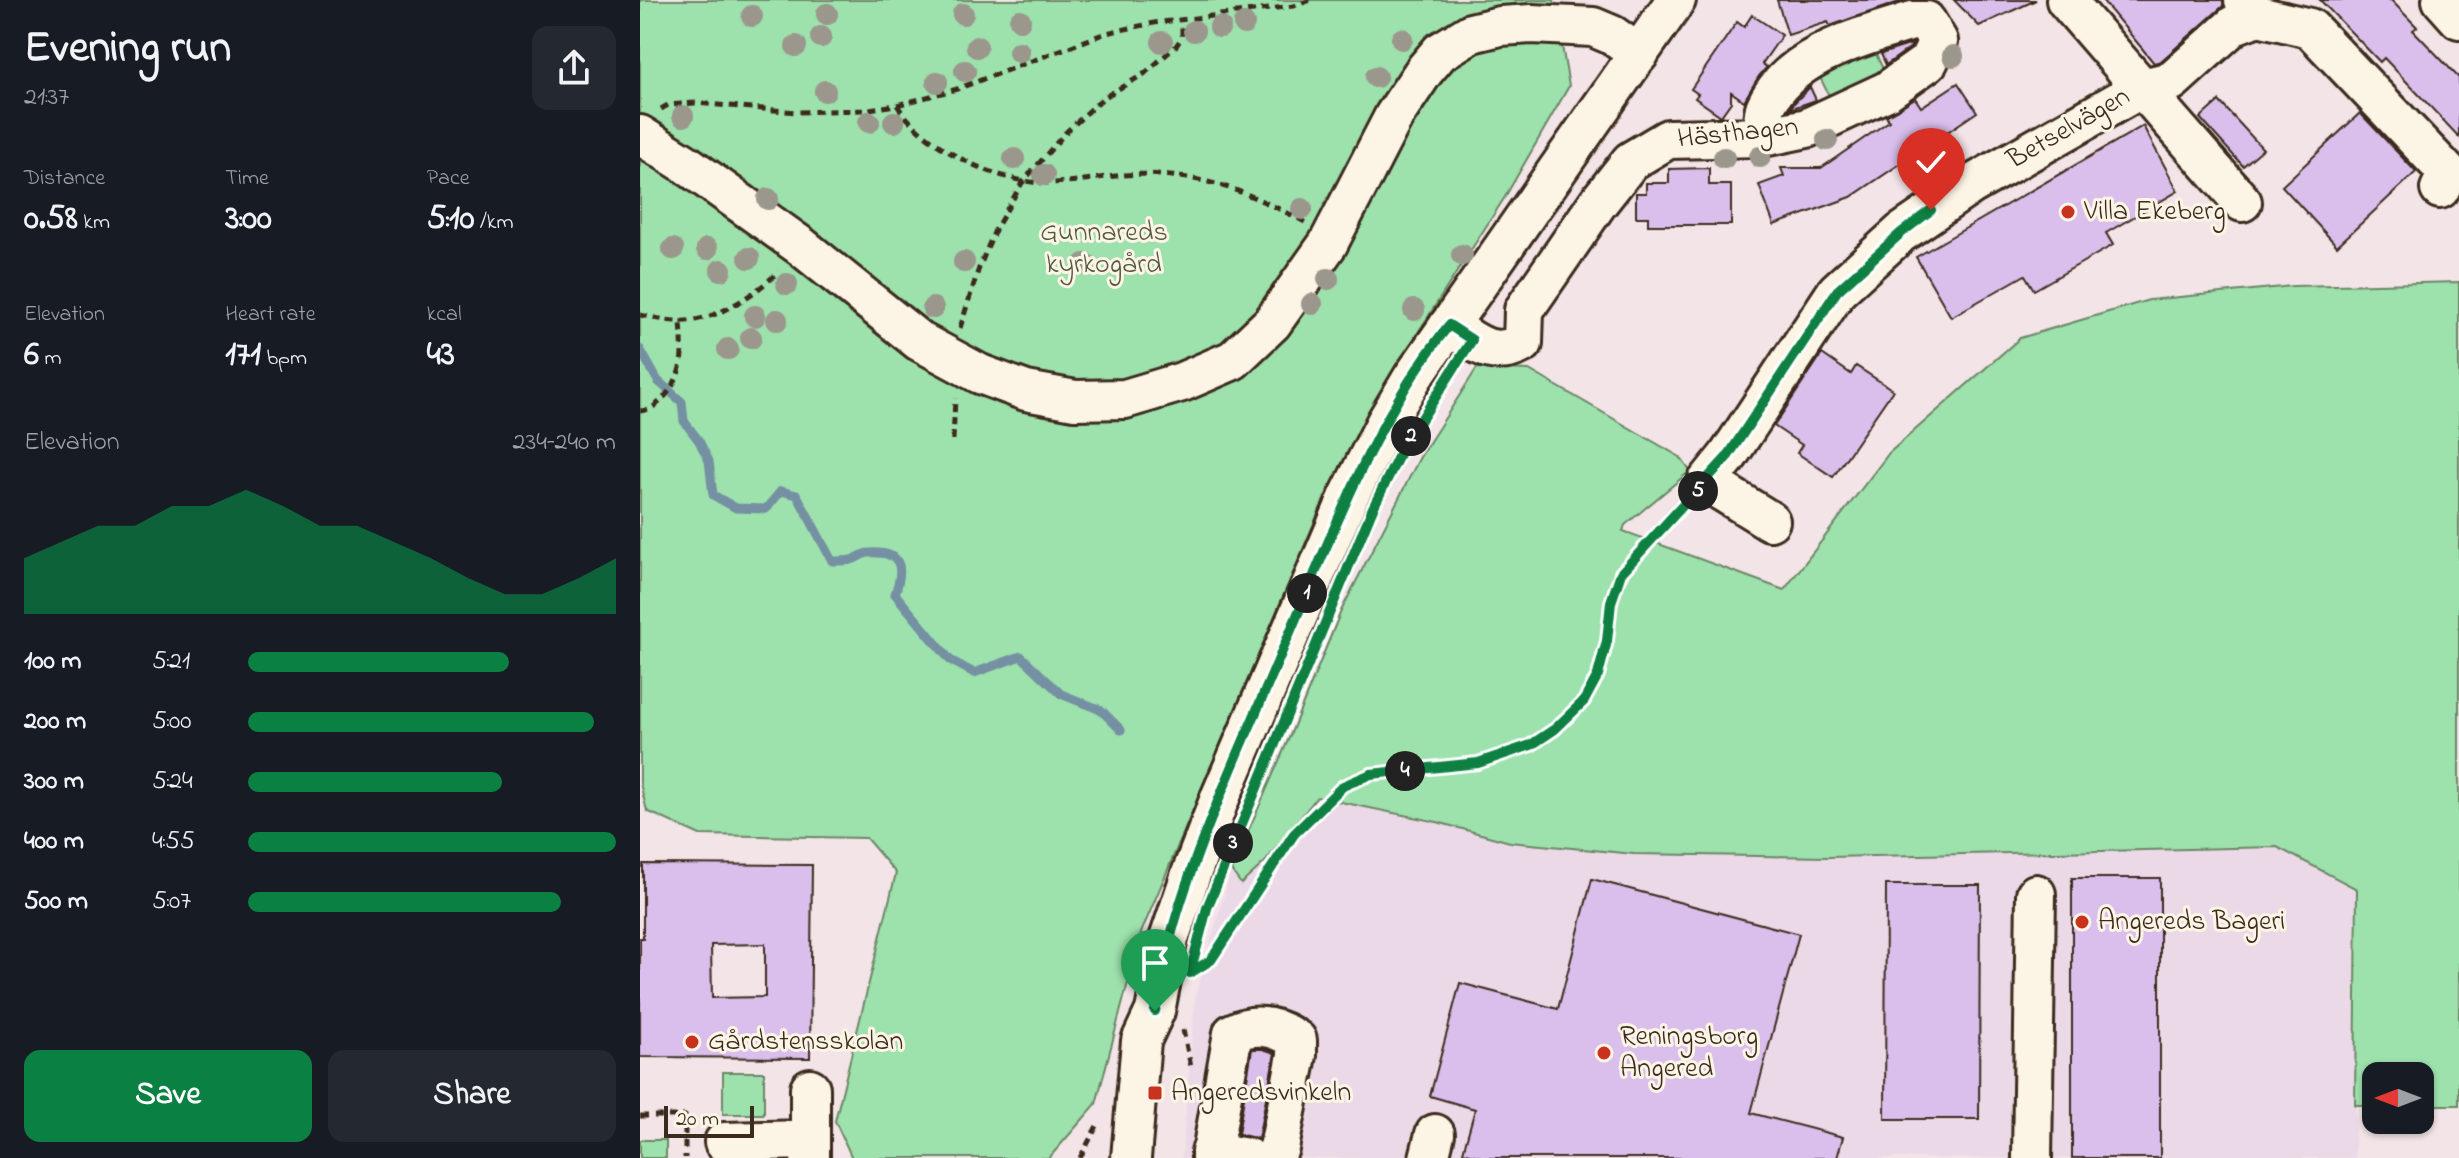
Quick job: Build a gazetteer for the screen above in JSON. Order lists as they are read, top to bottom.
{
  "streets": {
    "street": ["Betselvägen", "Hästhagen"]
  },
  "parks": ["Gunnareds kyrkogård"],
  "places": {
    "other": [
      "Villa Ekeberg",
      "Angereds Bageri",
      "Gårdstensskolan",
      "Reningsborg Angered"
    ],
    "transit": ["Angeredsvinkeln"]
  },
  "scale_bar": "20 m",
  "north": "left",
  "page": {
    "heading": ["Evening run", "21:37"],
    "stats": [
      ["Distance", "0.58 km"],
      ["Time", "3:00"],
      ["Pace", "5:10 /km"],
      ["Elevation", "6 m"],
      ["Heart rate", "171 bpm"],
      ["kcal", "43"]
    ],
    "chart": ["Elevation", "234–240 m"],
    "pins": [
      "2",
      "5",
      "1",
      "4",
      "3"
    ],
    "list": [
      {
        "name": "100 m",
        "note": "5:21"
      },
      {
        "name": "200 m",
        "note": "5:00"
      },
      {
        "name": "300 m",
        "note": "5:24"
      },
      {
        "name": "400 m",
        "note": "4:55"
      },
      {
        "name": "500 m",
        "note": "5:07"
      }
    ],
    "buttons": ["Save", "Share"],
    "scale": "20 m"
  }
}
